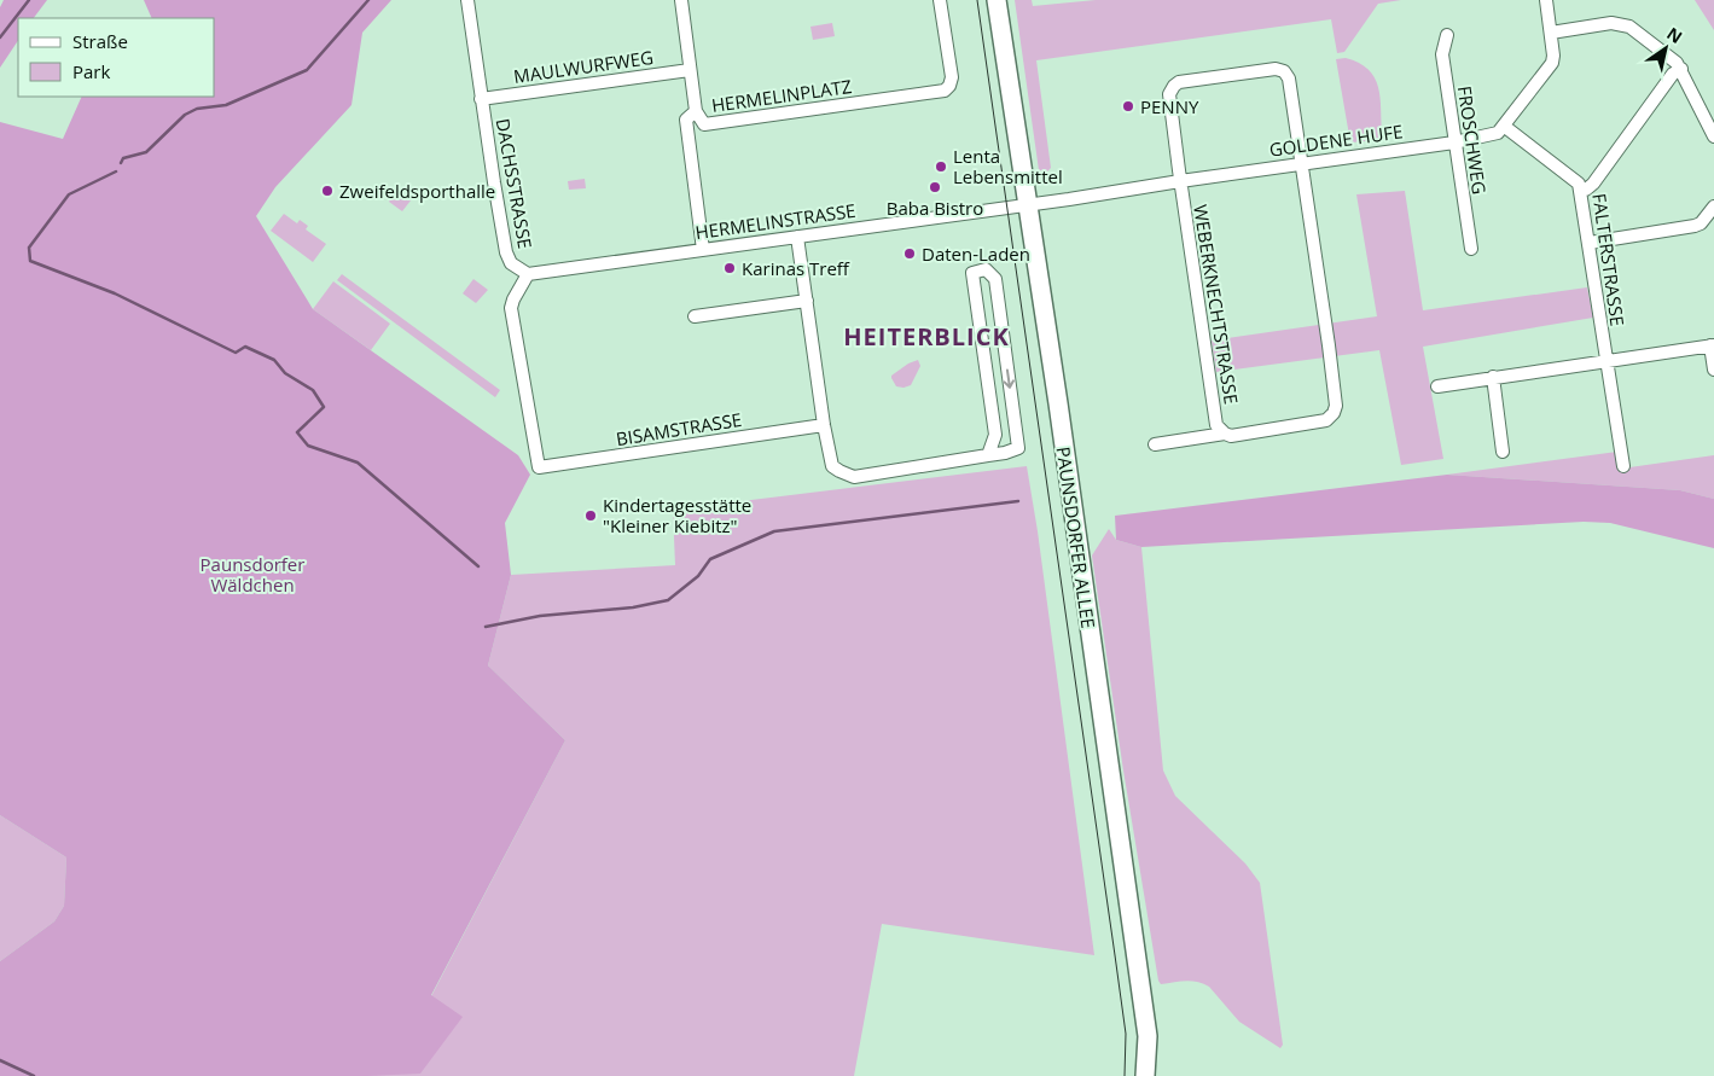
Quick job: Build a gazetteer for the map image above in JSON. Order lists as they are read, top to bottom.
{
  "streets": {
    "main road": ["PAUNSDORFER ALLEE"],
    "street": [
      "MAULWURFWEG",
      "HERMELINPLATZ",
      "GOLDENE HUFE",
      "FROSCHWEG",
      "DACHSSTRASSE",
      "HERMELINSTRASSE",
      "FALTERSTRASSE",
      "WEBERKNECHTSTRASSE",
      "BISAMSTRASSE"
    ]
  },
  "crossings": [
    ["MAULWURFWEG", "DACHSSTRASSE"],
    ["HERMELINPLATZ", "HERMELINSTRASSE"],
    ["GOLDENE HUFE", "FROSCHWEG"],
    ["GOLDENE HUFE", "HERMELINSTRASSE"],
    ["GOLDENE HUFE", "FALTERSTRASSE"],
    ["GOLDENE HUFE", "WEBERKNECHTSTRASSE"],
    ["GOLDENE HUFE", "PAUNSDORFER ALLEE"],
    ["DACHSSTRASSE", "HERMELINSTRASSE"],
    ["DACHSSTRASSE", "BISAMSTRASSE"],
    ["HERMELINSTRASSE", "PAUNSDORFER ALLEE"]
  ],
  "districts": ["HEITERBLICK"],
  "parks": ["Paunsdorfer Wäldchen"],
  "places": [
    "PENNY",
    "Lenta Lebensmittel",
    "Baba Bistro",
    "Zweifeldsporthalle",
    "Daten-Laden",
    "Karinas Treff",
    "Kindertagesstätte \"Kleiner Kiebitz\""
  ],
  "legend": ["Straße", "Park"],
  "north": "top right"
}
